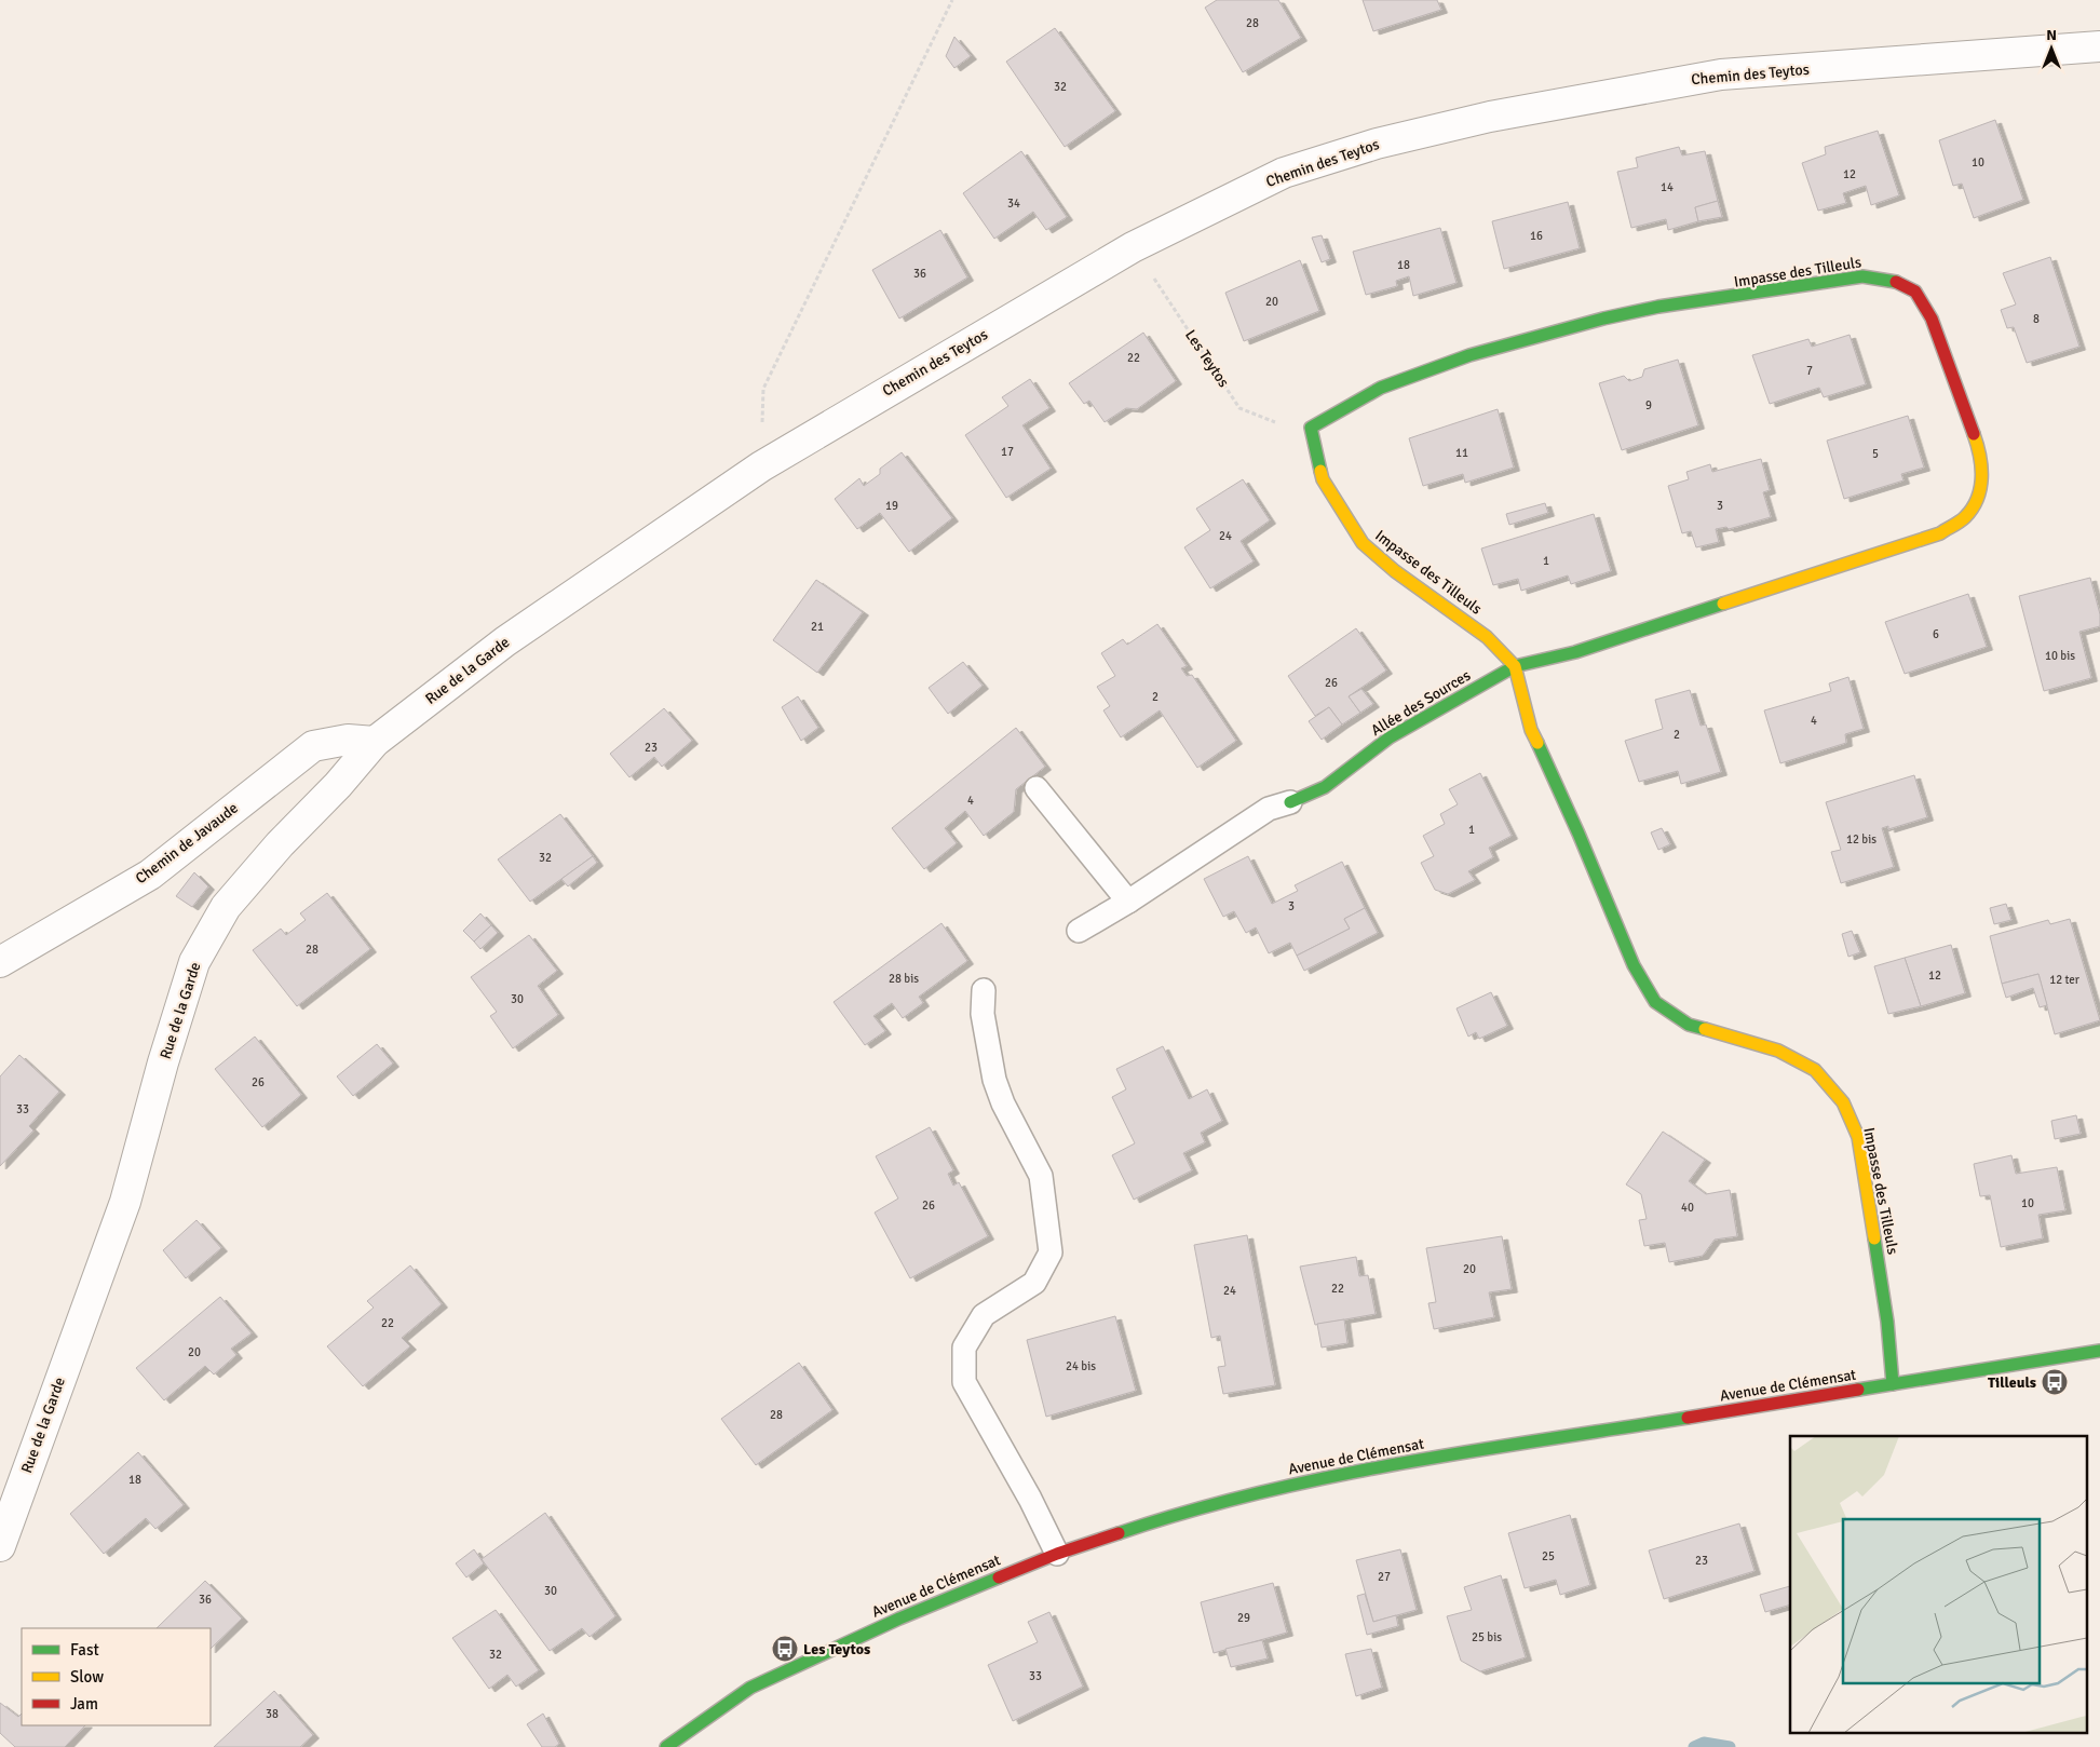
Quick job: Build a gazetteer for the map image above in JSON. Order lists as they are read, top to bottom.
{
  "streets": {
    "street": [
      "Chemin des Teytos",
      "Impasse des Tilleuls",
      "Rue de la Garde",
      "Allée des Sources",
      "Chemin de Javaude",
      "Avenue de Clémensat"
    ],
    "path": ["Les Teytos"]
  },
  "crossings": [
    ["Chemin des Teytos", "Les Teytos"],
    ["Chemin des Teytos", "Rue de la Garde"],
    ["Impasse des Tilleuls", "Les Teytos"],
    ["Impasse des Tilleuls", "Allée des Sources"],
    ["Impasse des Tilleuls", "Avenue de Clémensat"],
    ["Rue de la Garde", "Chemin de Javaude"]
  ],
  "places": {
    "bus stop": ["Tilleuls", "Les Teytos"]
  },
  "house_numbers": [
    "28",
    "32",
    "10",
    "12",
    "14",
    "34",
    "16",
    "18",
    "36",
    "20",
    "8",
    "22",
    "7",
    "9",
    "17",
    "11",
    "5",
    "19",
    "3",
    "24",
    "1",
    "21",
    "6",
    "10 bis",
    "26",
    "2",
    "4",
    "2",
    "23",
    "4",
    "1",
    "12 bis",
    "32",
    "3",
    "28",
    "12",
    "28 bis",
    "12 ter",
    "30",
    "26",
    "33",
    "10",
    "26",
    "40",
    "20",
    "22",
    "24",
    "22",
    "20",
    "24 bis",
    "28",
    "18",
    "25",
    "23",
    "27",
    "30",
    "36",
    "29",
    "25 bis",
    "32",
    "33",
    "38"
  ],
  "legend": ["Fast", "Slow", "Jam"],
  "north": "top"
}
